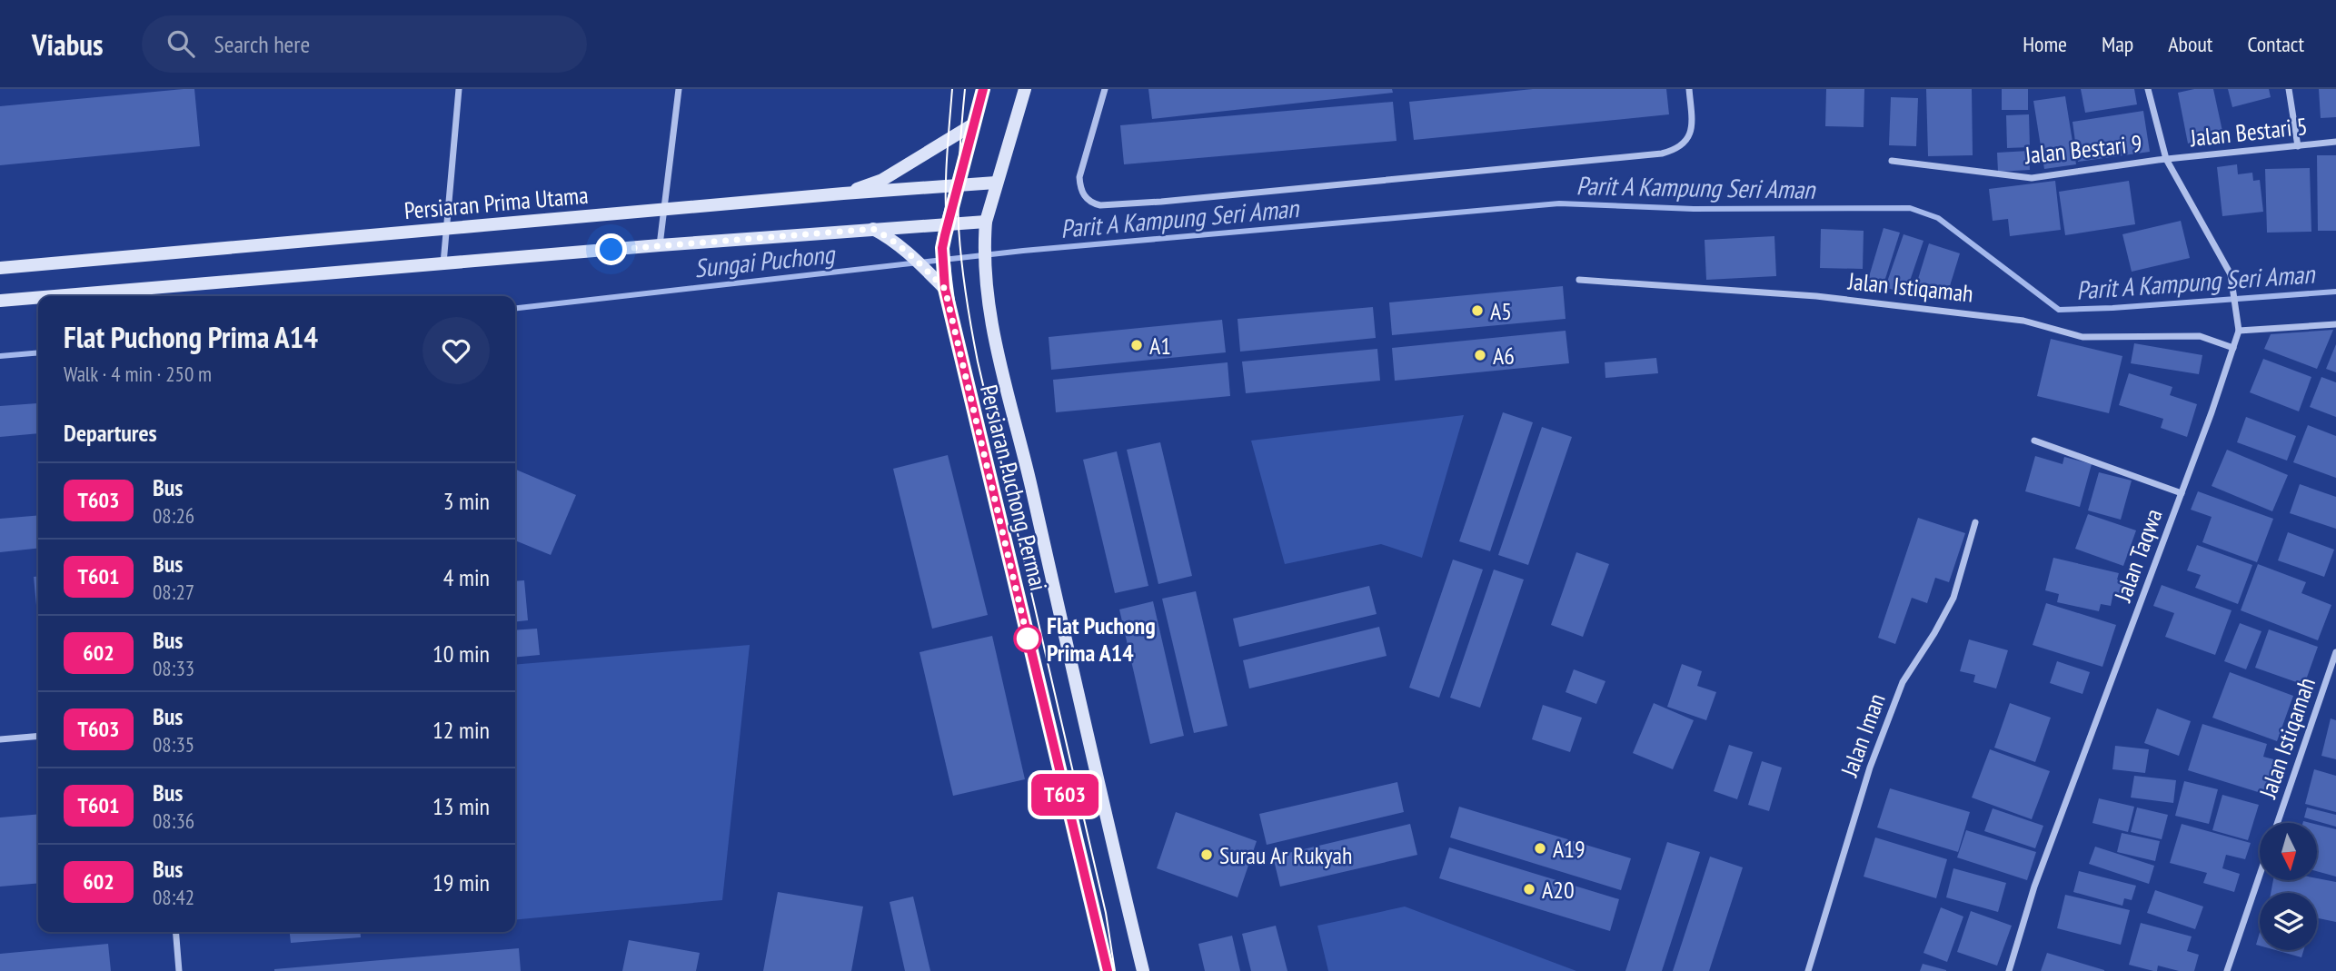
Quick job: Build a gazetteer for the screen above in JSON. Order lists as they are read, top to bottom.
{
  "streets": {
    "main road": ["Persiaran Prima Utama", "Persiaran Puchong Permai"],
    "street": [
      "Jalan Bestari 5",
      "Jalan Bestari 9",
      "Jalan Istiqamah",
      "Jalan Taqwa",
      "Jalan Iman"
    ]
  },
  "crossings": [
    ["Jalan Bestari 5", "Jalan Bestari 9"],
    ["Jalan Bestari 5", "Jalan Taqwa"],
    ["Jalan Bestari 9", "Jalan Taqwa"],
    ["Persiaran Prima Utama", "Persiaran Puchong Permai"],
    ["Jalan Istiqamah", "Jalan Taqwa"]
  ],
  "water": ["Parit A Kampung Seri Aman", "Sungai Puchong"],
  "places": [
    "A5",
    "A1",
    "A6",
    "Flat Puchong Prima A14",
    "A19",
    "Surau Ar Rukyah",
    "A20"
  ],
  "lines": ["bus line T603"],
  "north": "bottom",
  "page": {
    "header": "Viabus",
    "search": "Search here",
    "nav": [
      "Home",
      "Map",
      "About",
      "Contact"
    ],
    "on_map": "T603",
    "heading": [
      ["Flat Puchong Prima A14", "Walk · 4 min · 250 m"],
      "Departures"
    ],
    "list": [
      {
        "mark": "T603",
        "name": "Bus",
        "note": "08:26",
        "value": "3 min"
      },
      {
        "mark": "T601",
        "name": "Bus",
        "note": "08:27",
        "value": "4 min"
      },
      {
        "mark": "602",
        "name": "Bus",
        "note": "08:33",
        "value": "10 min"
      },
      {
        "mark": "T603",
        "name": "Bus",
        "note": "08:35",
        "value": "12 min"
      },
      {
        "mark": "T601",
        "name": "Bus",
        "note": "08:36",
        "value": "13 min"
      },
      {
        "mark": "602",
        "name": "Bus",
        "note": "08:42",
        "value": "19 min"
      }
    ]
  }
}
